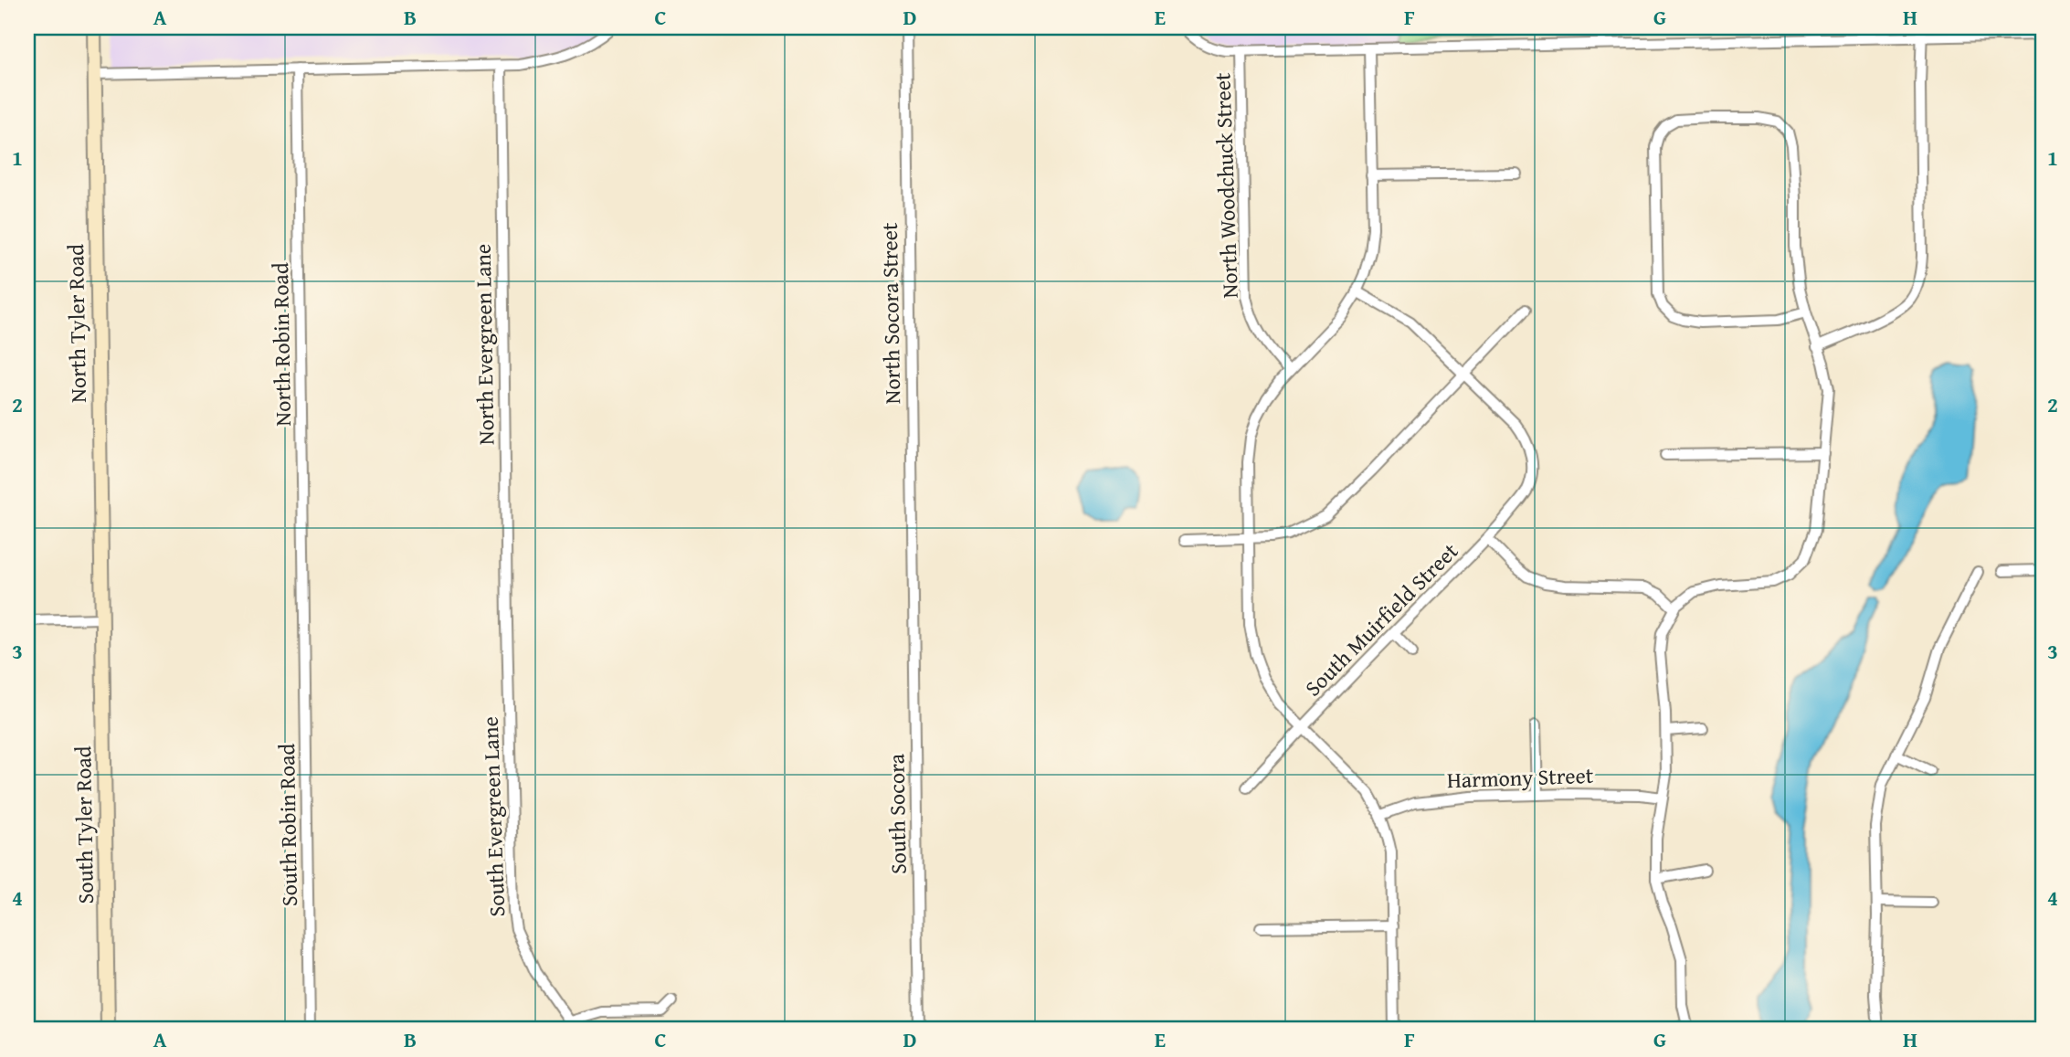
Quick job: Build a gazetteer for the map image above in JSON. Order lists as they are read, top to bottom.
{
  "streets": {
    "main road": ["North Tyler Road", "South Tyler Road"],
    "street": [
      "North Woodchuck Street",
      "North Socora Street",
      "North Robin Road",
      "North Evergreen Lane",
      "South Muirfield Street",
      "Harmony Street",
      "South Socora",
      "South Evergreen Lane",
      "South Robin Road"
    ]
  },
  "crossings": [
    ["North Socora Street", "South Socora"],
    ["North Tyler Road", "South Tyler Road"],
    ["North Robin Road", "South Robin Road"],
    ["North Evergreen Lane", "South Evergreen Lane"]
  ],
  "grid": {
    "columns": [
      "A",
      "B",
      "C",
      "D",
      "E",
      "F",
      "G",
      "H"
    ],
    "rows": [
      "1",
      "2",
      "3",
      "4"
    ]
  }
}
